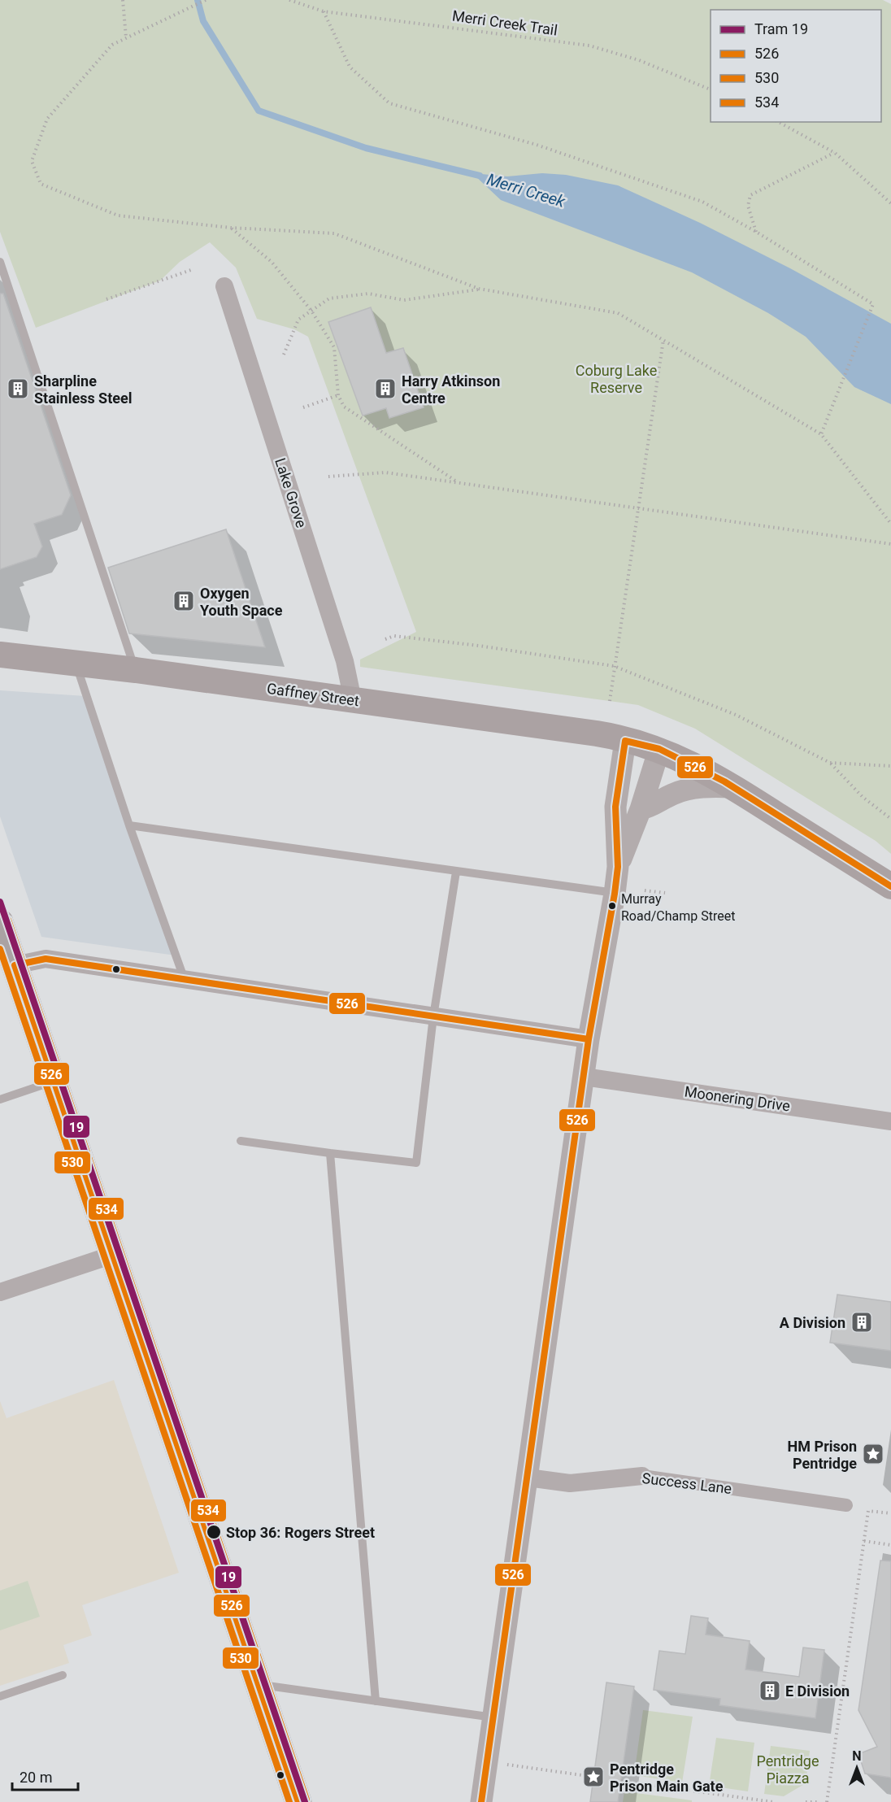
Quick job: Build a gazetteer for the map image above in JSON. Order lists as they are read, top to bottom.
{
  "streets": {
    "main road": ["Gaffney Street"],
    "street": ["Lake Grove", "Moonering Drive", "Success Lane"],
    "path": ["Merri Creek Trail"]
  },
  "crossings": [
    ["Lake Grove", "Gaffney Street"]
  ],
  "water": ["Merri Creek"],
  "parks": ["Coburg Lake Reserve", "Pentridge Piazza"],
  "places": {
    "building": [
      "Sharpline Stainless Steel",
      "Harry Atkinson Centre",
      "Oxygen Youth Space",
      "A Division",
      "E Division"
    ],
    "other": ["Murray Road/Champ Street", "Stop 36: Rogers Street"],
    "place": ["HM Prison Pentridge", "Pentridge Prison Main Gate"]
  },
  "lines": [
    "transit line 526",
    "tram line 19",
    "transit line 534",
    "transit line 530"
  ],
  "legend": [
    "Tram 19",
    "526",
    "530",
    "534"
  ],
  "scale_bar": "20 m",
  "north": "top"
}
